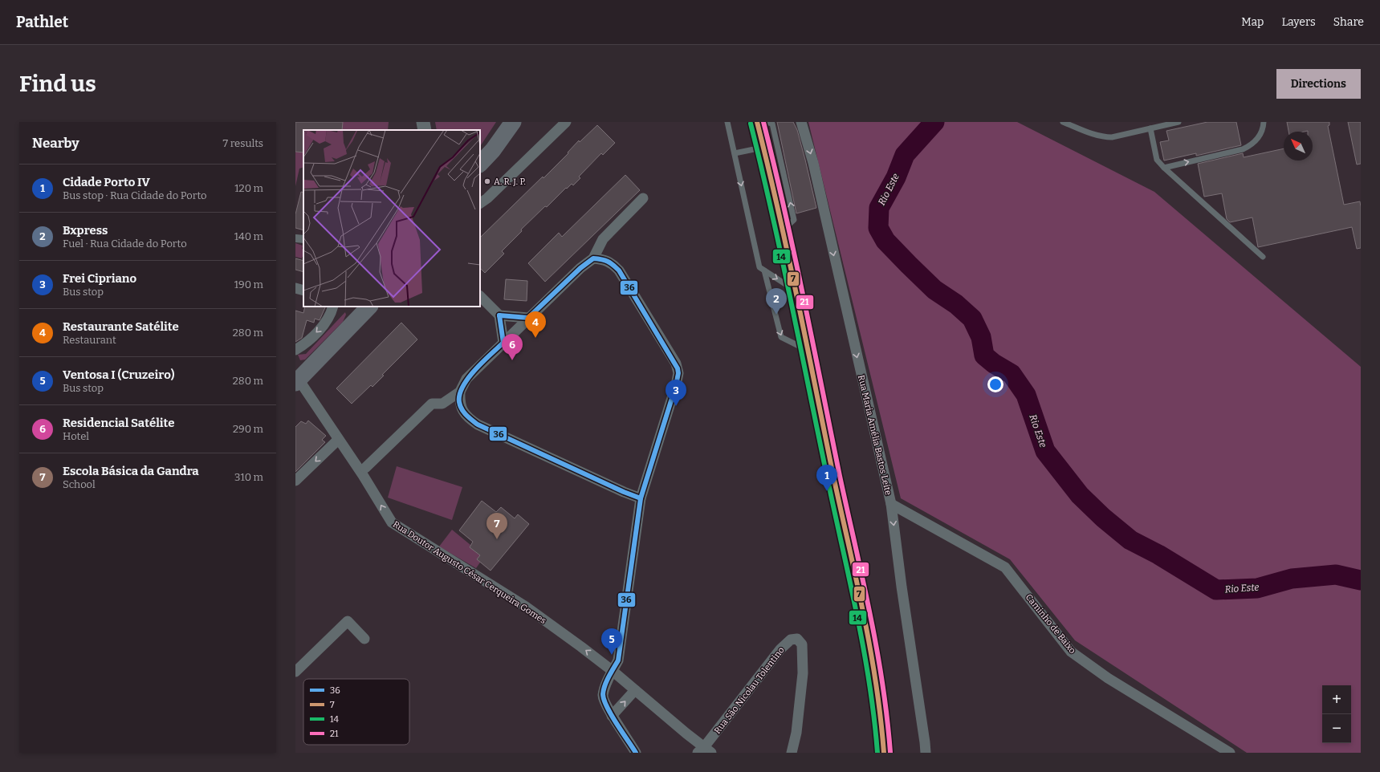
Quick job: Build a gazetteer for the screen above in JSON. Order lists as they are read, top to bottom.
{
  "streets": {
    "street": [
      "Rua Maria Amélia Bastos Leite",
      "Rua Doutor Augusto César Cerqueira Gomes",
      "Caminho de Baixo",
      "Rua São Nicolau Tolentino"
    ]
  },
  "crossings": [
    ["Rua Maria Amélia Bastos Leite", "Caminho de Baixo"],
    ["Rua Doutor Augusto César Cerqueira Gomes", "Rua São Nicolau Tolentino"]
  ],
  "one_way": ["Rua Maria Amélia Bastos Leite", "Rua Doutor Augusto César Cerqueira Gomes"],
  "water": ["Rio Este"],
  "places": ["A. R. J. P."],
  "lines": [
    "transit line 7",
    "transit line 21",
    "transit line 14",
    "transit line 36"
  ],
  "legend": [
    "36",
    "7",
    "14",
    "21"
  ],
  "north": "top left",
  "page": {
    "header": "Pathlet",
    "nav": ["Map", "Layers", "Share"],
    "buttons": "Directions",
    "title": "Find us",
    "heading": ["Nearby", "7 results"],
    "list": [
      {
        "mark": "1",
        "name": "Cidade Porto IV",
        "note": "Bus stop · Rua Cidade do Porto",
        "value": "120 m"
      },
      {
        "mark": "2",
        "name": "Bxpress",
        "note": "Fuel · Rua Cidade do Porto",
        "value": "140 m"
      },
      {
        "mark": "3",
        "name": "Frei Cipriano",
        "note": "Bus stop",
        "value": "190 m"
      },
      {
        "mark": "4",
        "name": "Restaurante Satélite",
        "note": "Restaurant",
        "value": "280 m"
      },
      {
        "mark": "5",
        "name": "Ventosa I (Cruzeiro)",
        "note": "Bus stop",
        "value": "280 m"
      },
      {
        "mark": "6",
        "name": "Residencial Satélite",
        "note": "Hotel",
        "value": "290 m"
      },
      {
        "mark": "7",
        "name": "Escola Básica da Gandra",
        "note": "School",
        "value": "310 m"
      }
    ],
    "pins": [
      "2",
      "4",
      "6",
      "3",
      "1",
      "7",
      "5"
    ],
    "map_buttons": ["+", "−"]
  }
}
